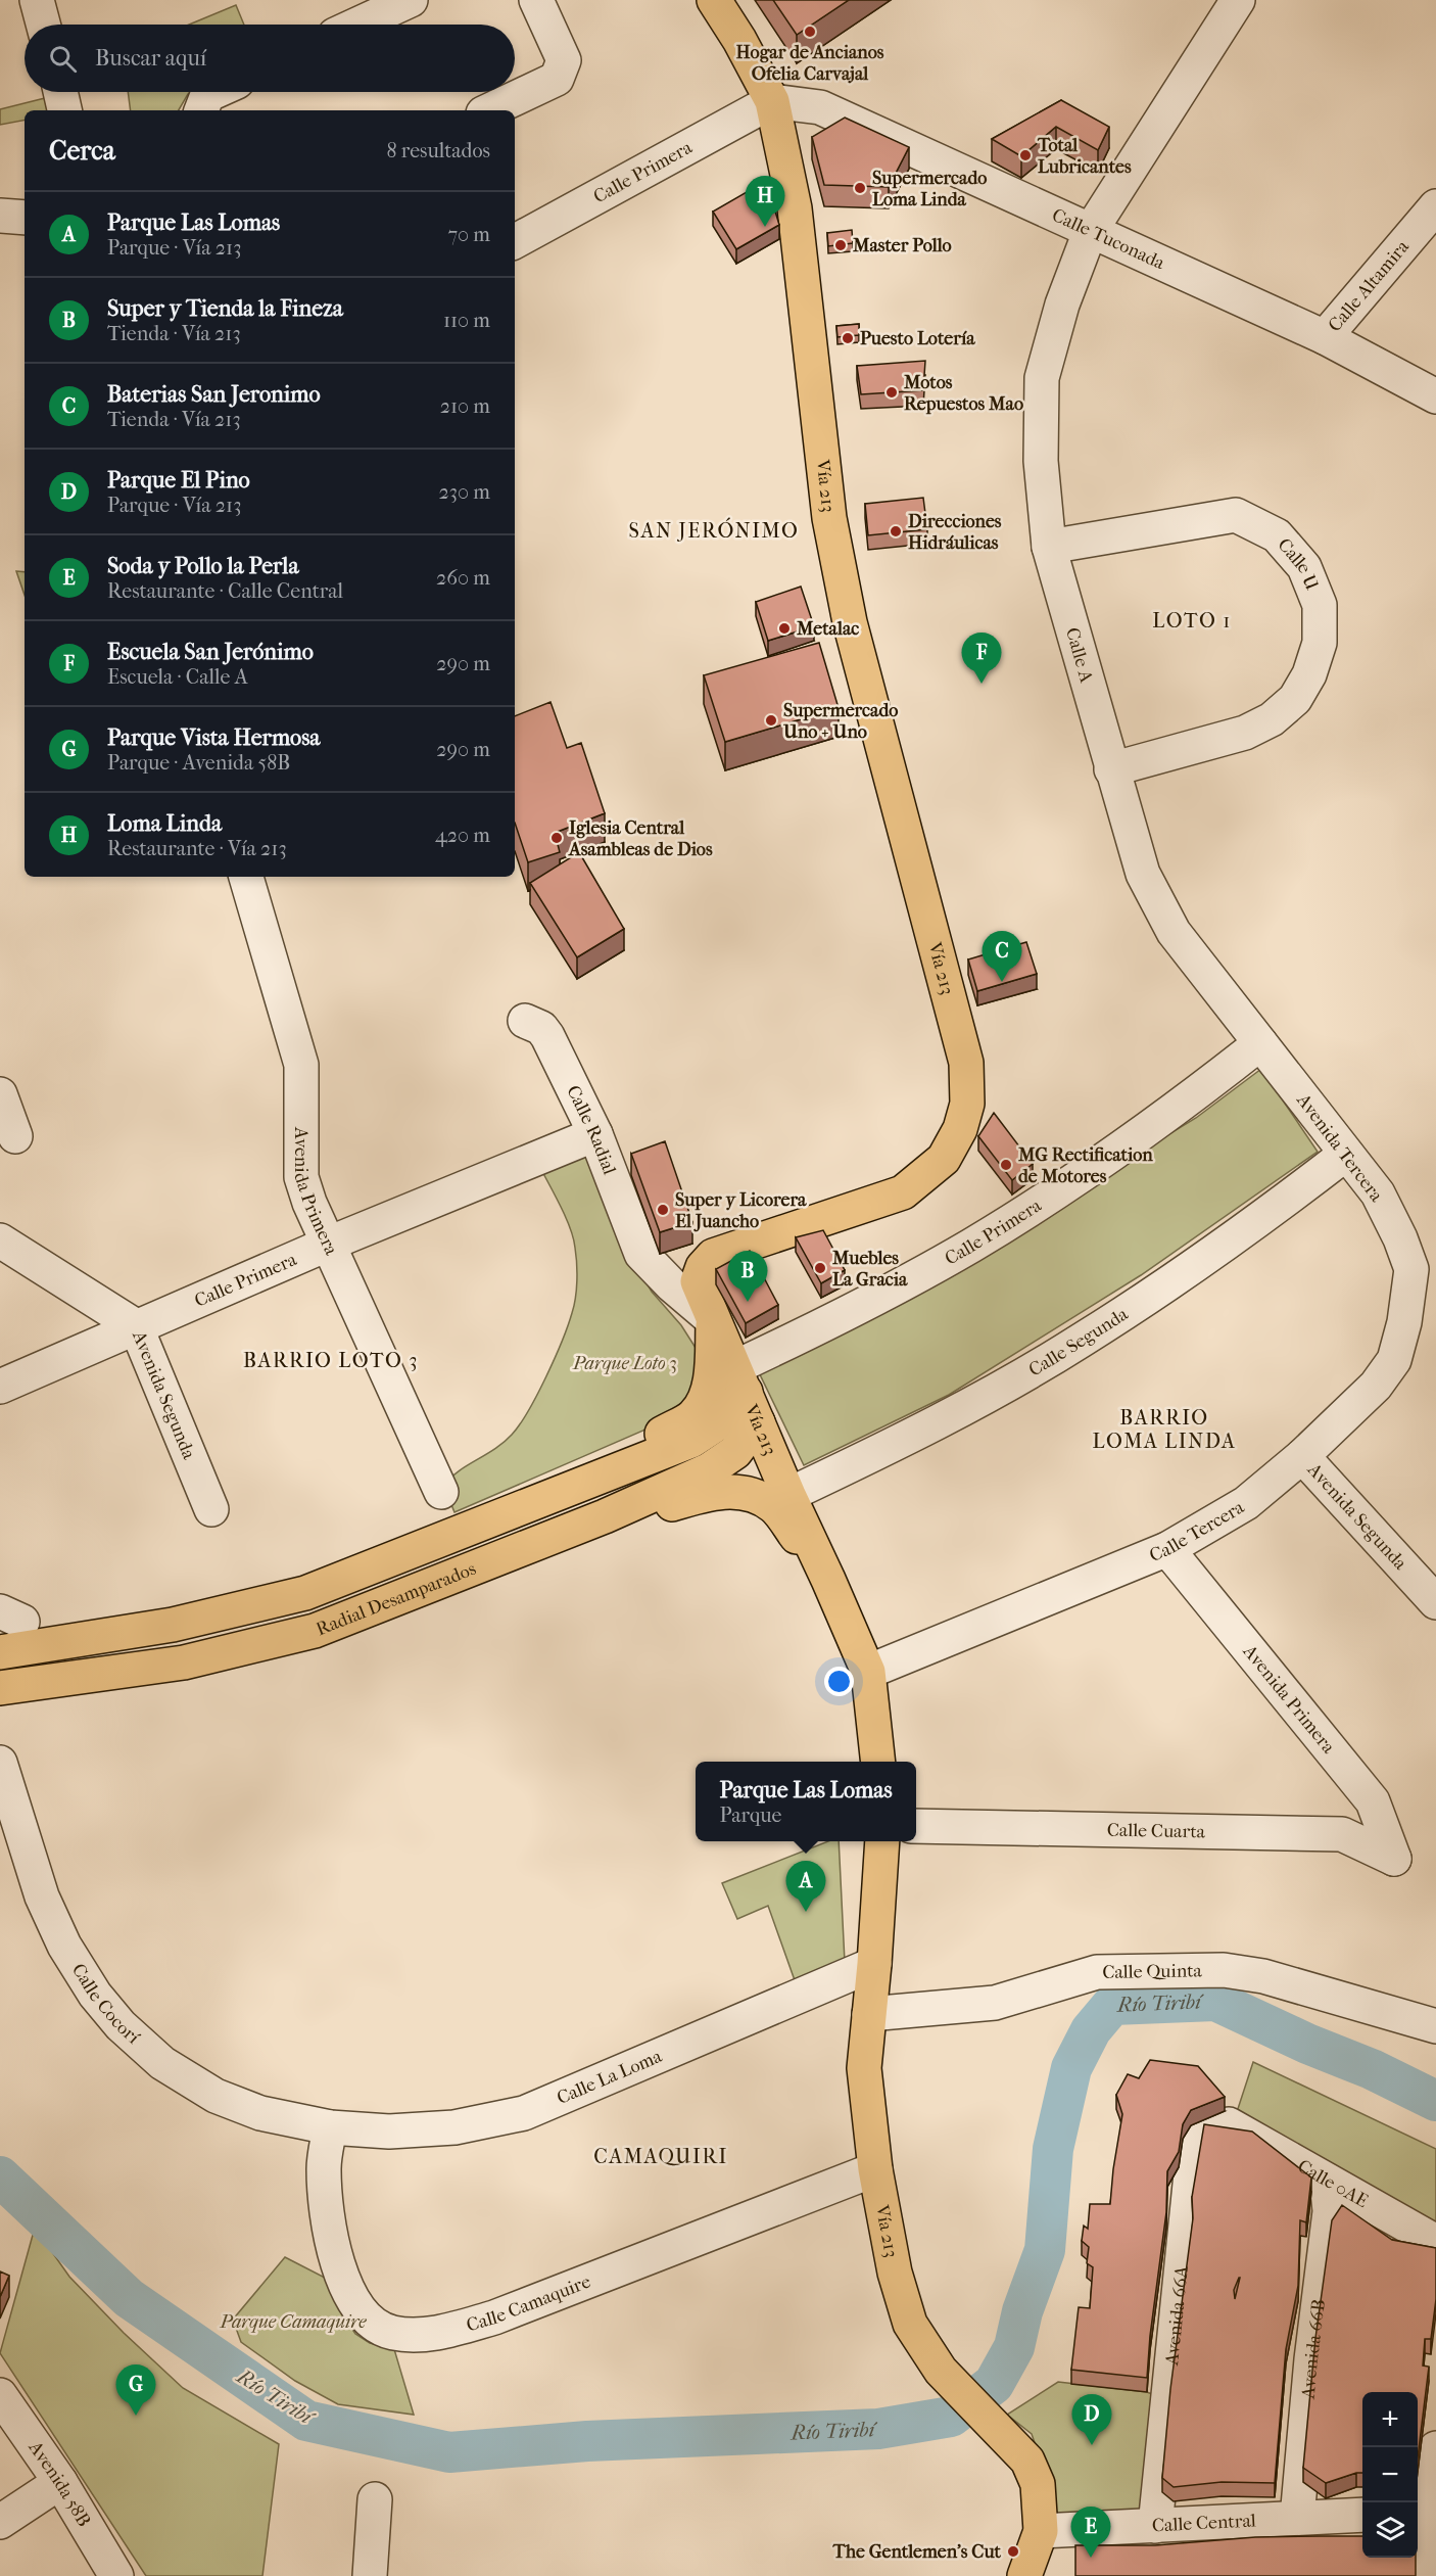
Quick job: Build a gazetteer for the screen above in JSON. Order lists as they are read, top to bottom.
{
  "streets": {
    "main road": ["Vía 213", "Radial Desamparados"],
    "street": [
      "Calle Primera",
      "Calle Tuconada",
      "Calle Altamira",
      "Calle U",
      "Calle A",
      "Calle Radial",
      "Avenida Tercera",
      "Avenida Primera",
      "Calle Segunda",
      "Avenida Segunda",
      "Calle Tercera",
      "Calle Cuarta",
      "Calle Quinta",
      "Calle Cocorí",
      "Calle La Loma",
      "Calle 0AE",
      "Calle Camaquire",
      "Avenida 66A",
      "Avenida 66B",
      "Avenida 58B",
      "Calle Central"
    ]
  },
  "crossings": [
    ["Calle Primera", "Calle Tuconada"],
    ["Calle Primera", "Vía 213"],
    ["Calle Primera", "Calle A"],
    ["Calle Primera", "Calle Radial"],
    ["Calle Primera", "Avenida Tercera"],
    ["Calle Primera", "Avenida Primera"],
    ["Calle Primera", "Avenida Segunda"],
    ["Calle Primera", "Radial Desamparados"],
    ["Calle Tuconada", "Calle Altamira"],
    ["Calle Tuconada", "Vía 213"],
    ["Calle Tuconada", "Calle A"],
    ["Vía 213", "Calle Radial"],
    ["Vía 213", "Calle Segunda"],
    ["Vía 213", "Calle Tercera"],
    ["Vía 213", "Radial Desamparados"],
    ["Vía 213", "Calle Quinta"],
    ["Vía 213", "Calle La Loma"],
    ["Vía 213", "Calle Camaquire"],
    ["Vía 213", "Calle Central"],
    ["Calle U", "Calle A"],
    ["Calle A", "Avenida Tercera"],
    ["Avenida Tercera", "Calle Segunda"],
    ["Avenida Tercera", "Calle Tercera"],
    ["Avenida Primera", "Calle Tercera"],
    ["Avenida Primera", "Calle Cuarta"],
    ["Avenida Segunda", "Calle Tercera"],
    ["Calle Cocorí", "Calle La Loma"],
    ["Calle Cocorí", "Calle Camaquire"],
    ["Calle La Loma", "Calle Camaquire"],
    ["Calle 0AE", "Avenida 66A"],
    ["Calle 0AE", "Avenida 66B"],
    ["Avenida 66A", "Calle Central"],
    ["Avenida 66B", "Calle Central"]
  ],
  "districts": [
    "SAN JERÓNIMO",
    "LOTO 1",
    "BARRIO LOTO 3",
    "BARRIO LOMA LINDA",
    "CAMAQUIRI"
  ],
  "water": ["Río Tiribí"],
  "parks": ["Parque Loto 3", "Parque Camaquire"],
  "places": [
    "Hogar de Ancianos Ofelia Carvajal",
    "Total Lubricantes",
    "Supermercado Loma Linda",
    "Master Pollo",
    "Puesto Lotería",
    "Motos Repuestos Mao",
    "Direcciones Hidráulicas",
    "Metalac",
    "Supermercado Uno + Uno",
    "Iglesia Central Asambleas de Dios",
    "MG Rectification de Motores",
    "Super y Licorera El Juancho",
    "Muebles La Gracia",
    "The Gentlemen's Cut"
  ],
  "page": {
    "search": "Buscar aquí",
    "heading": ["Cerca", "8 resultados"],
    "pins": [
      "H",
      "F",
      "C",
      "B",
      "A",
      "G",
      "D",
      "E"
    ],
    "list": [
      {
        "mark": "A",
        "name": "Parque Las Lomas",
        "note": "Parque · Vía 213",
        "value": "70 m"
      },
      {
        "mark": "B",
        "name": "Super y Tienda la Fineza",
        "note": "Tienda · Vía 213",
        "value": "110 m"
      },
      {
        "mark": "C",
        "name": "Baterias San Jeronimo",
        "note": "Tienda · Vía 213",
        "value": "210 m"
      },
      {
        "mark": "D",
        "name": "Parque El Pino",
        "note": "Parque · Vía 213",
        "value": "230 m"
      },
      {
        "mark": "E",
        "name": "Soda y Pollo la Perla",
        "note": "Restaurante · Calle Central",
        "value": "260 m"
      },
      {
        "mark": "F",
        "name": "Escuela San Jerónimo",
        "note": "Escuela · Calle A",
        "value": "290 m"
      },
      {
        "mark": "G",
        "name": "Parque Vista Hermosa",
        "note": "Parque · Avenida 58B",
        "value": "290 m"
      },
      {
        "mark": "H",
        "name": "Loma Linda",
        "note": "Restaurante · Vía 213",
        "value": "420 m"
      }
    ],
    "popup": ["Parque Las Lomas", "Parque"],
    "map_buttons": ["+", "−"]
  }
}
